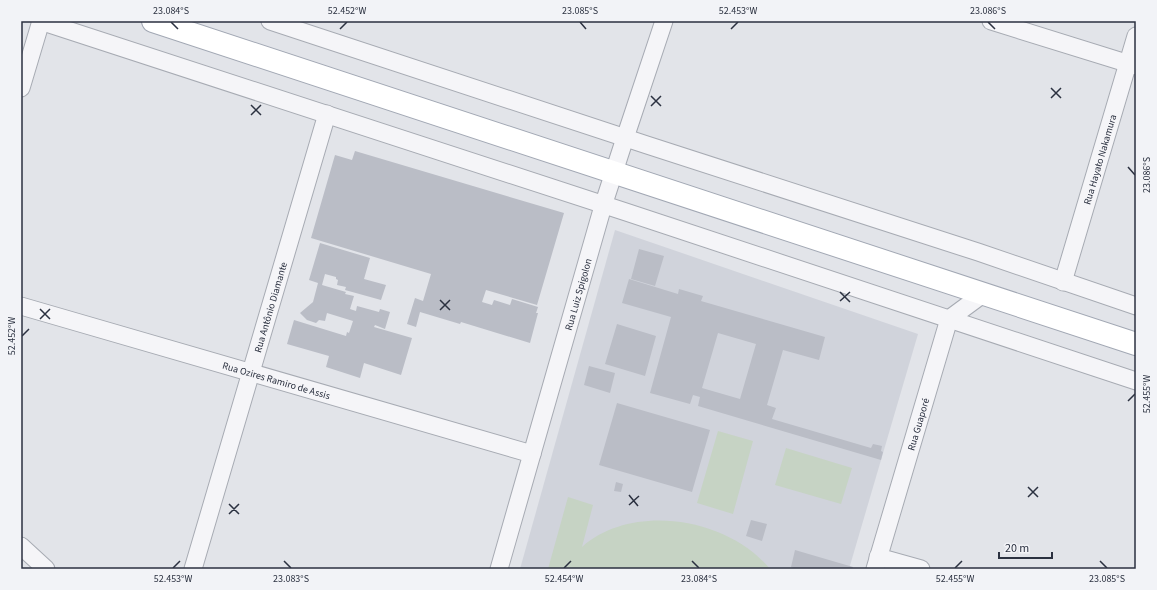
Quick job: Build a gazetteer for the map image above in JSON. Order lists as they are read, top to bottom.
{
  "streets": {
    "street": [
      "Rua Hayato Nakamura",
      "Rua Luiz Spigolon",
      "Rua Antônio Diamante",
      "Rua Ozires Ramiro de Assis",
      "Rua Guaporé"
    ]
  },
  "crossings": [
    ["Rua Luiz Spigolon", "Rua Ozires Ramiro de Assis"],
    ["Rua Antônio Diamante", "Rua Ozires Ramiro de Assis"]
  ],
  "scale_bar": "20 m",
  "coordinates": [
    "23.084°S",
    "52.452°W",
    "23.085°S",
    "52.453°W",
    "23.086°S",
    "52.455°W",
    "23.083°S",
    "52.454°W"
  ]
}
